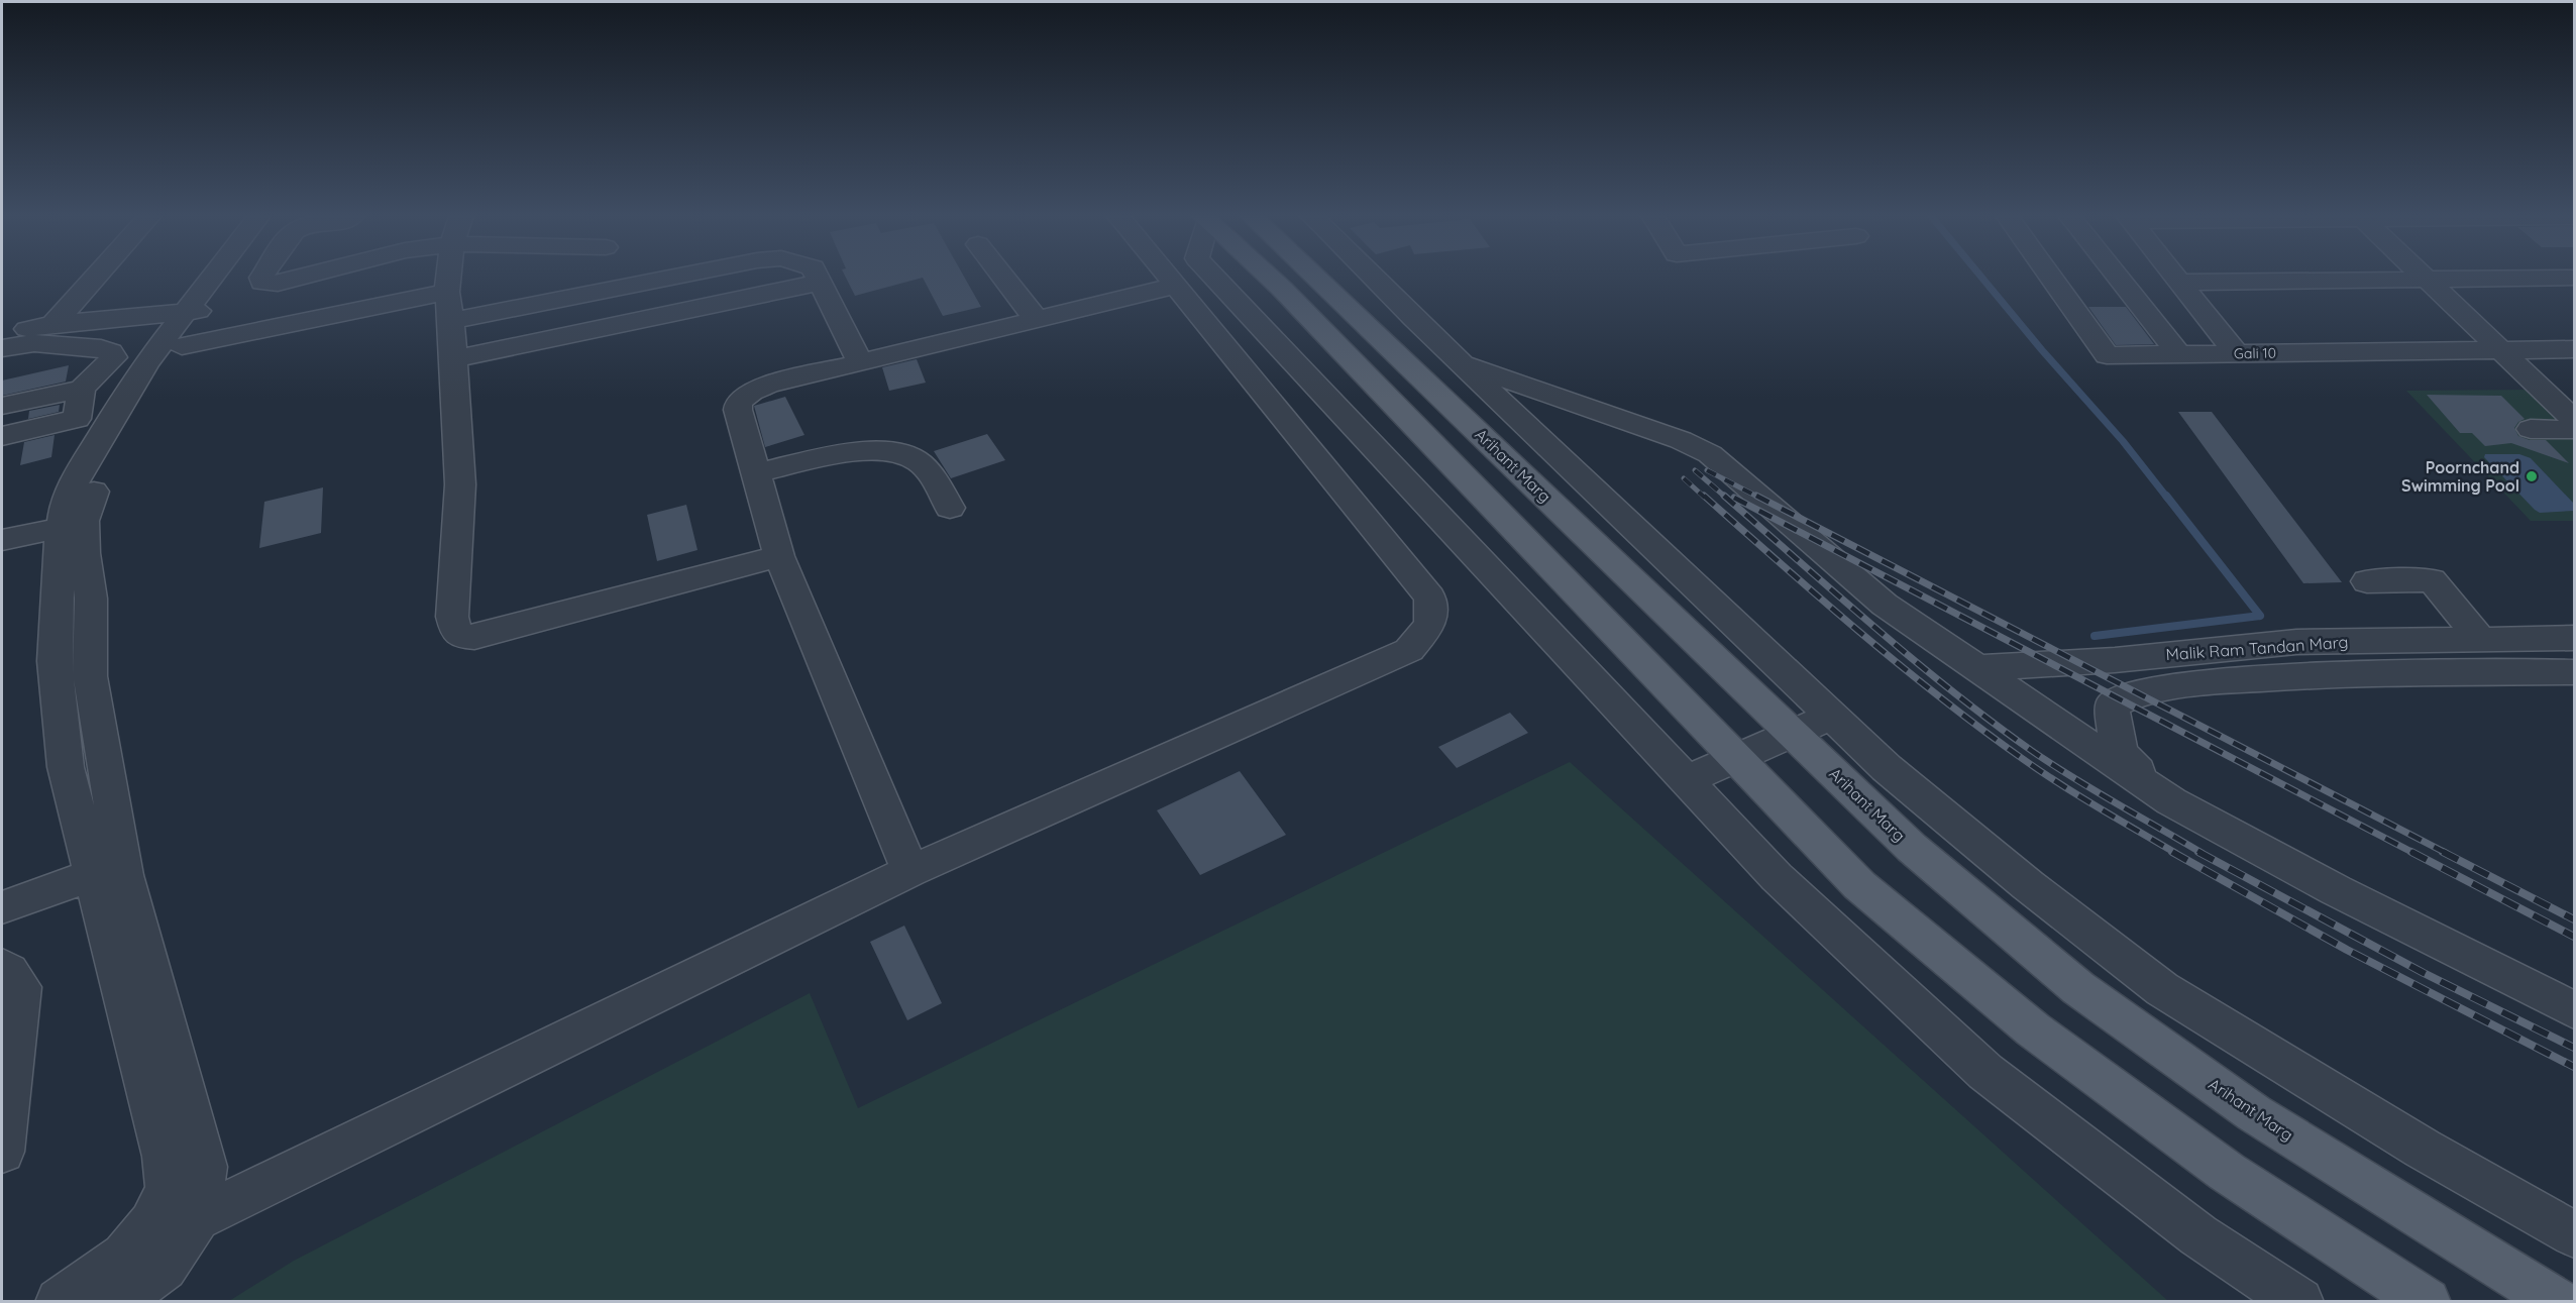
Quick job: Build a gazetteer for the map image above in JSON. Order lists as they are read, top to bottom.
{
  "streets": {
    "main road": ["Arihant Marg"],
    "street": ["Gali 10", "Malik Ram Tandan Marg"]
  },
  "places": ["Poornchand Swimming Pool"]
}
